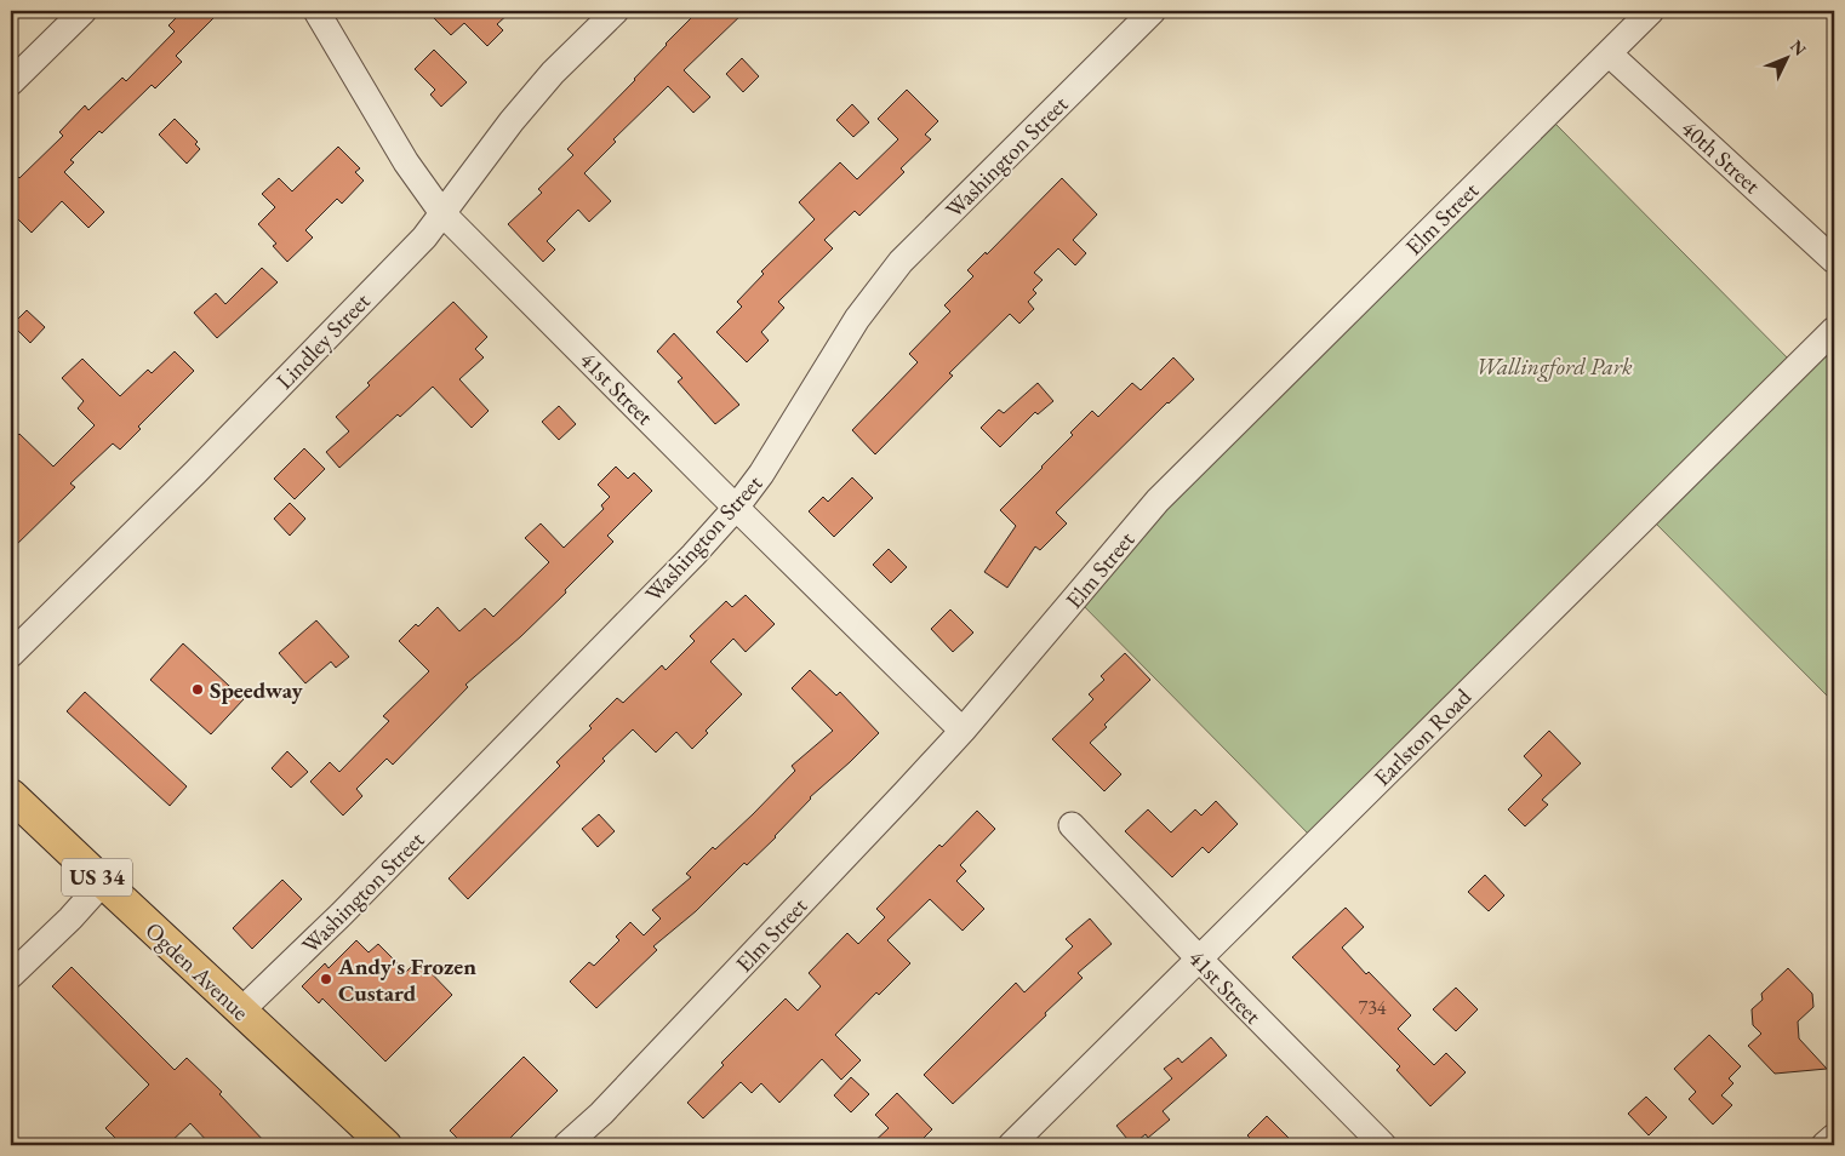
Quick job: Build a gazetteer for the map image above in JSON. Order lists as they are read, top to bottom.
{
  "streets": {
    "main road": ["US 34", "Ogden Avenue"],
    "street": [
      "Washington Street",
      "40th Street",
      "Elm Street",
      "Lindley Street",
      "41st Street",
      "Earlston Road"
    ]
  },
  "crossings": [
    ["Washington Street", "41st Street"],
    ["Washington Street", "Ogden Avenue"],
    ["40th Street", "Elm Street"],
    ["Elm Street", "41st Street"],
    ["Lindley Street", "41st Street"],
    ["41st Street", "Earlston Road"]
  ],
  "parks": ["Wallingford Park"],
  "places": ["Speedway", "Andy's Frozen Custard"],
  "house_numbers": ["734"],
  "north": "top right"
}
